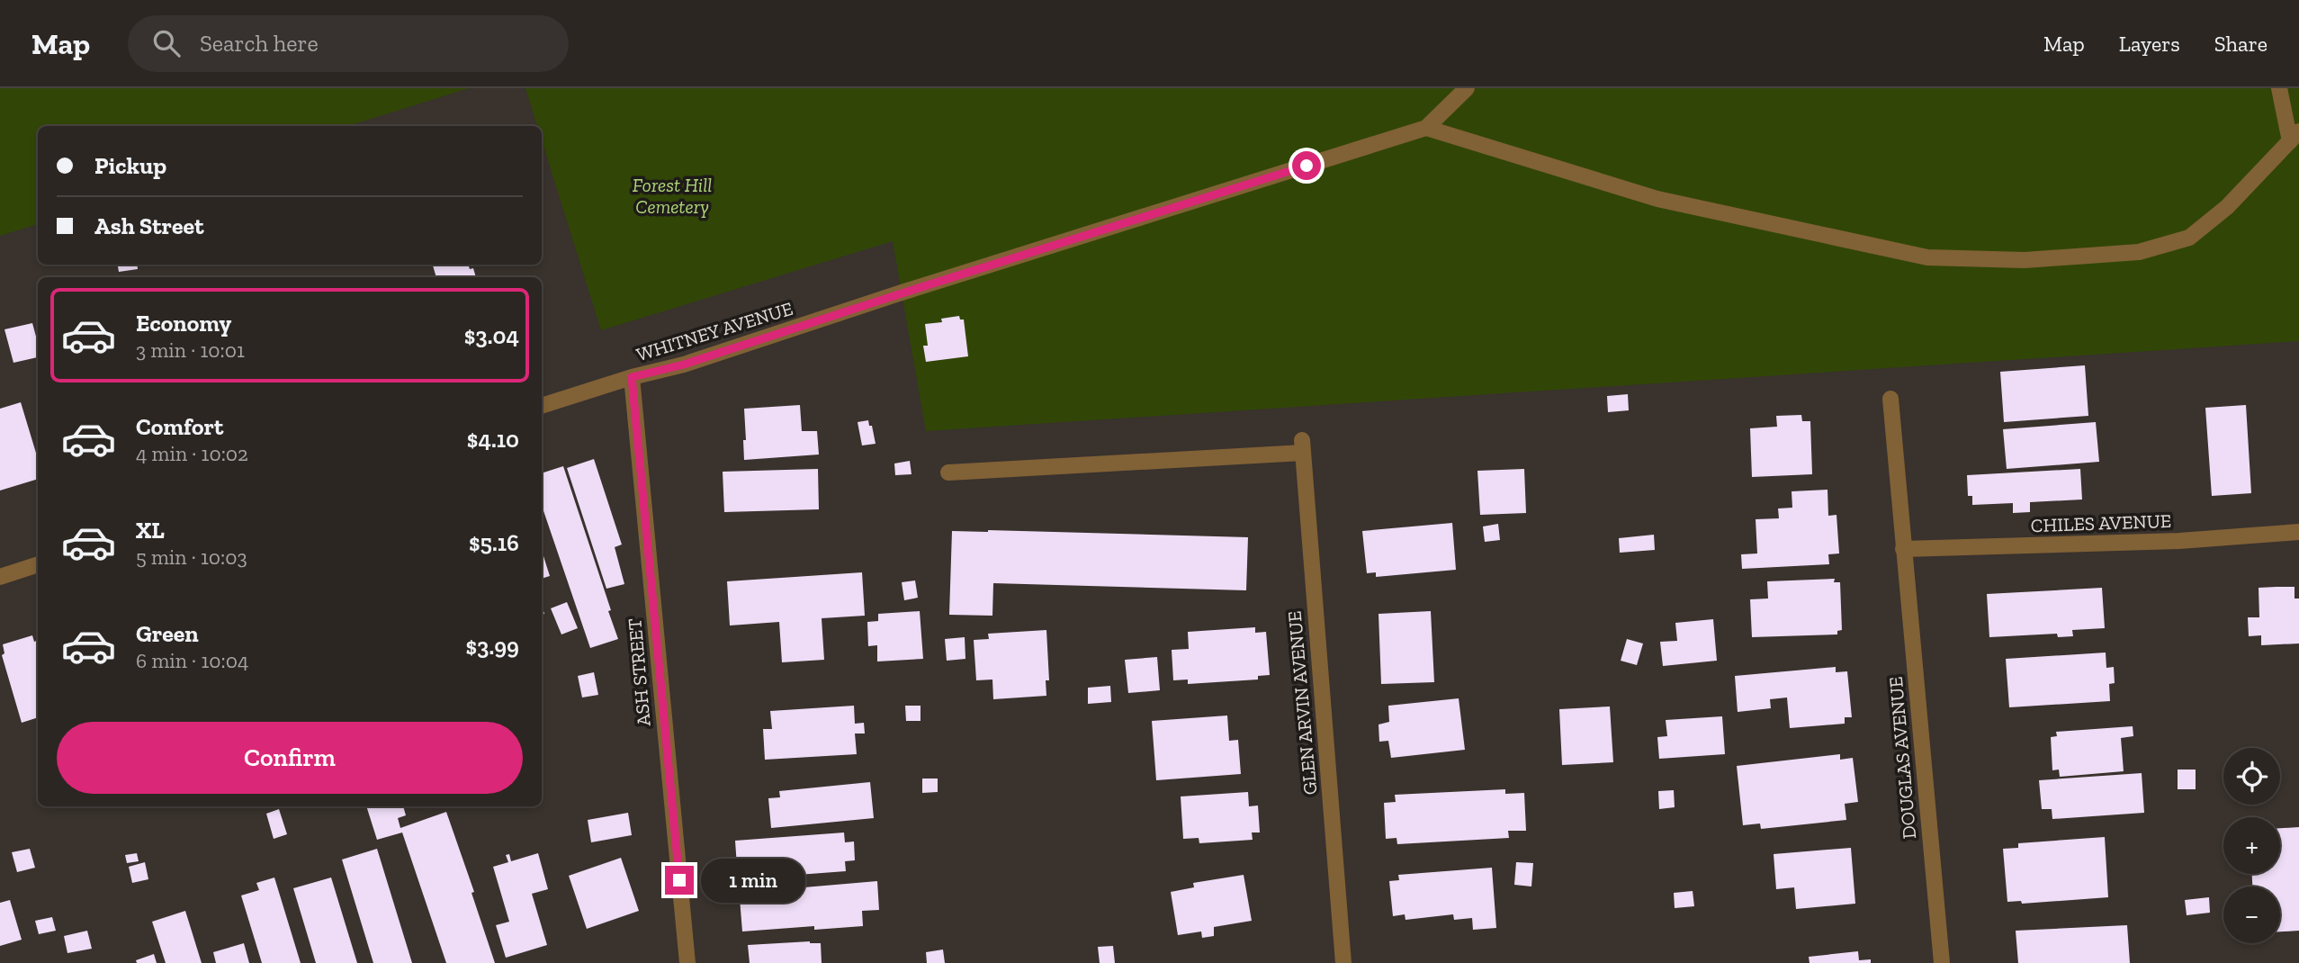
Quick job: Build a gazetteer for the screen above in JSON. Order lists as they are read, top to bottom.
{
  "streets": {
    "street": [
      "WHITNEY AVENUE",
      "CHILES AVENUE",
      "ASH STREET",
      "GLEN ARVIN AVENUE",
      "DOUGLAS AVENUE"
    ]
  },
  "crossings": [
    ["WHITNEY AVENUE", "ASH STREET"],
    ["CHILES AVENUE", "DOUGLAS AVENUE"]
  ],
  "parks": ["Forest Hill Cemetery"],
  "page": {
    "header": "Map",
    "search": "Search here",
    "nav": ["Map", "Layers", "Share"],
    "banner": ["Pickup", "Ash Street"],
    "list": [
      {
        "name": "Economy",
        "note": "3 min · 10:01",
        "value": "$3.04"
      },
      {
        "name": "Comfort",
        "note": "4 min · 10:02",
        "value": "$4.10"
      },
      {
        "name": "XL",
        "note": "5 min · 10:03",
        "value": "$5.16"
      },
      {
        "name": "Green",
        "note": "6 min · 10:04",
        "value": "$3.99"
      }
    ],
    "buttons": "Confirm",
    "map_buttons": ["+", "−"],
    "bubble": "1 min"
  }
}
